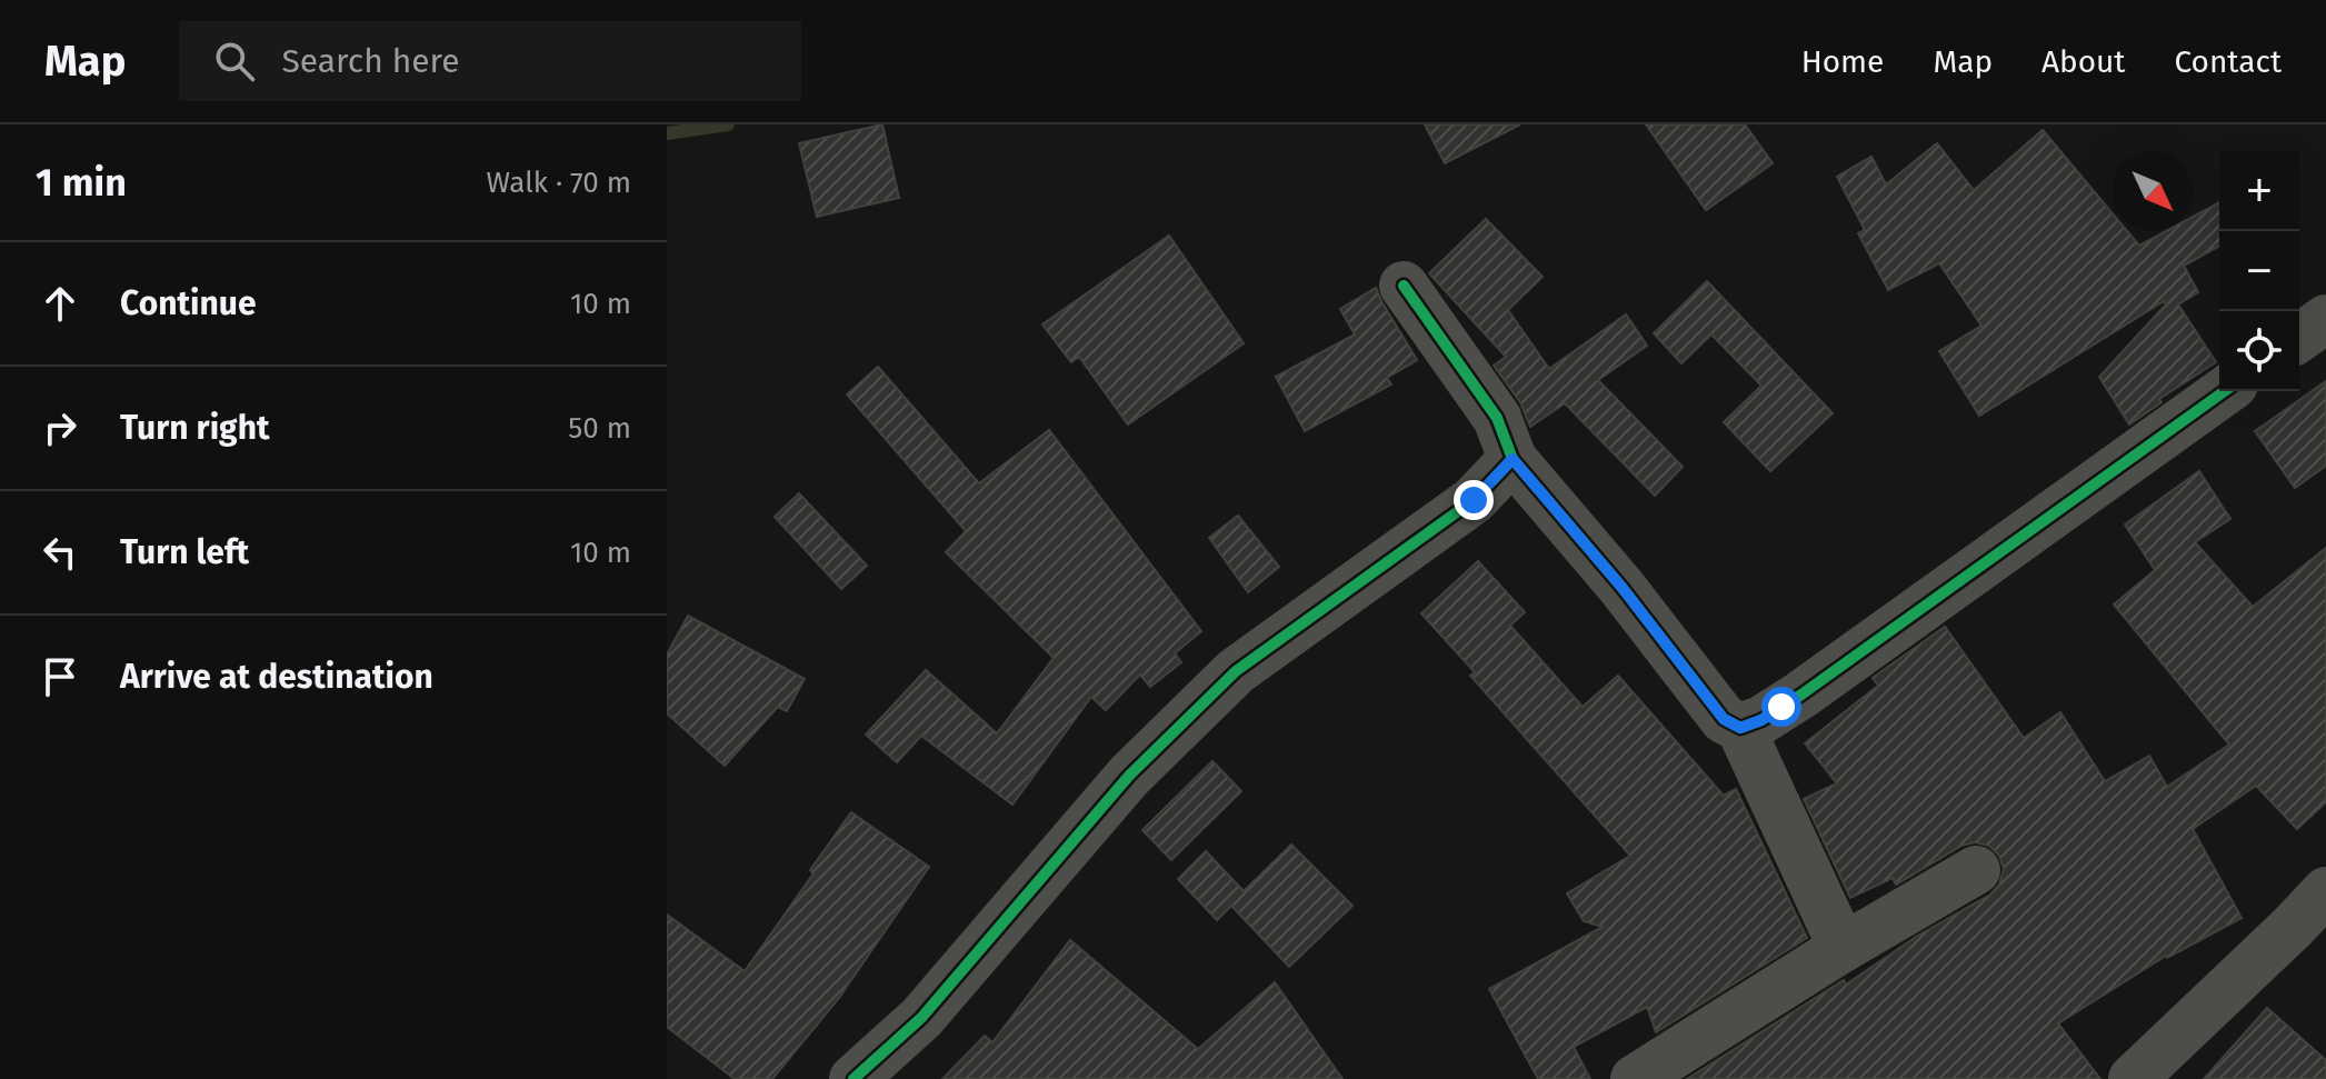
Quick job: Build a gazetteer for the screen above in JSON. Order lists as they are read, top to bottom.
{
  "north": "bottom right",
  "page": {
    "header": "Map",
    "search": "Search here",
    "nav": [
      "Home",
      "Map",
      "About",
      "Contact"
    ],
    "heading": ["1 min", "Walk · 70 m"],
    "map_buttons": ["+", "−"],
    "list": [
      ["Continue", "10 m"],
      ["Turn right", "50 m"],
      ["Turn left", "10 m"],
      "Arrive at destination"
    ]
  }
}
